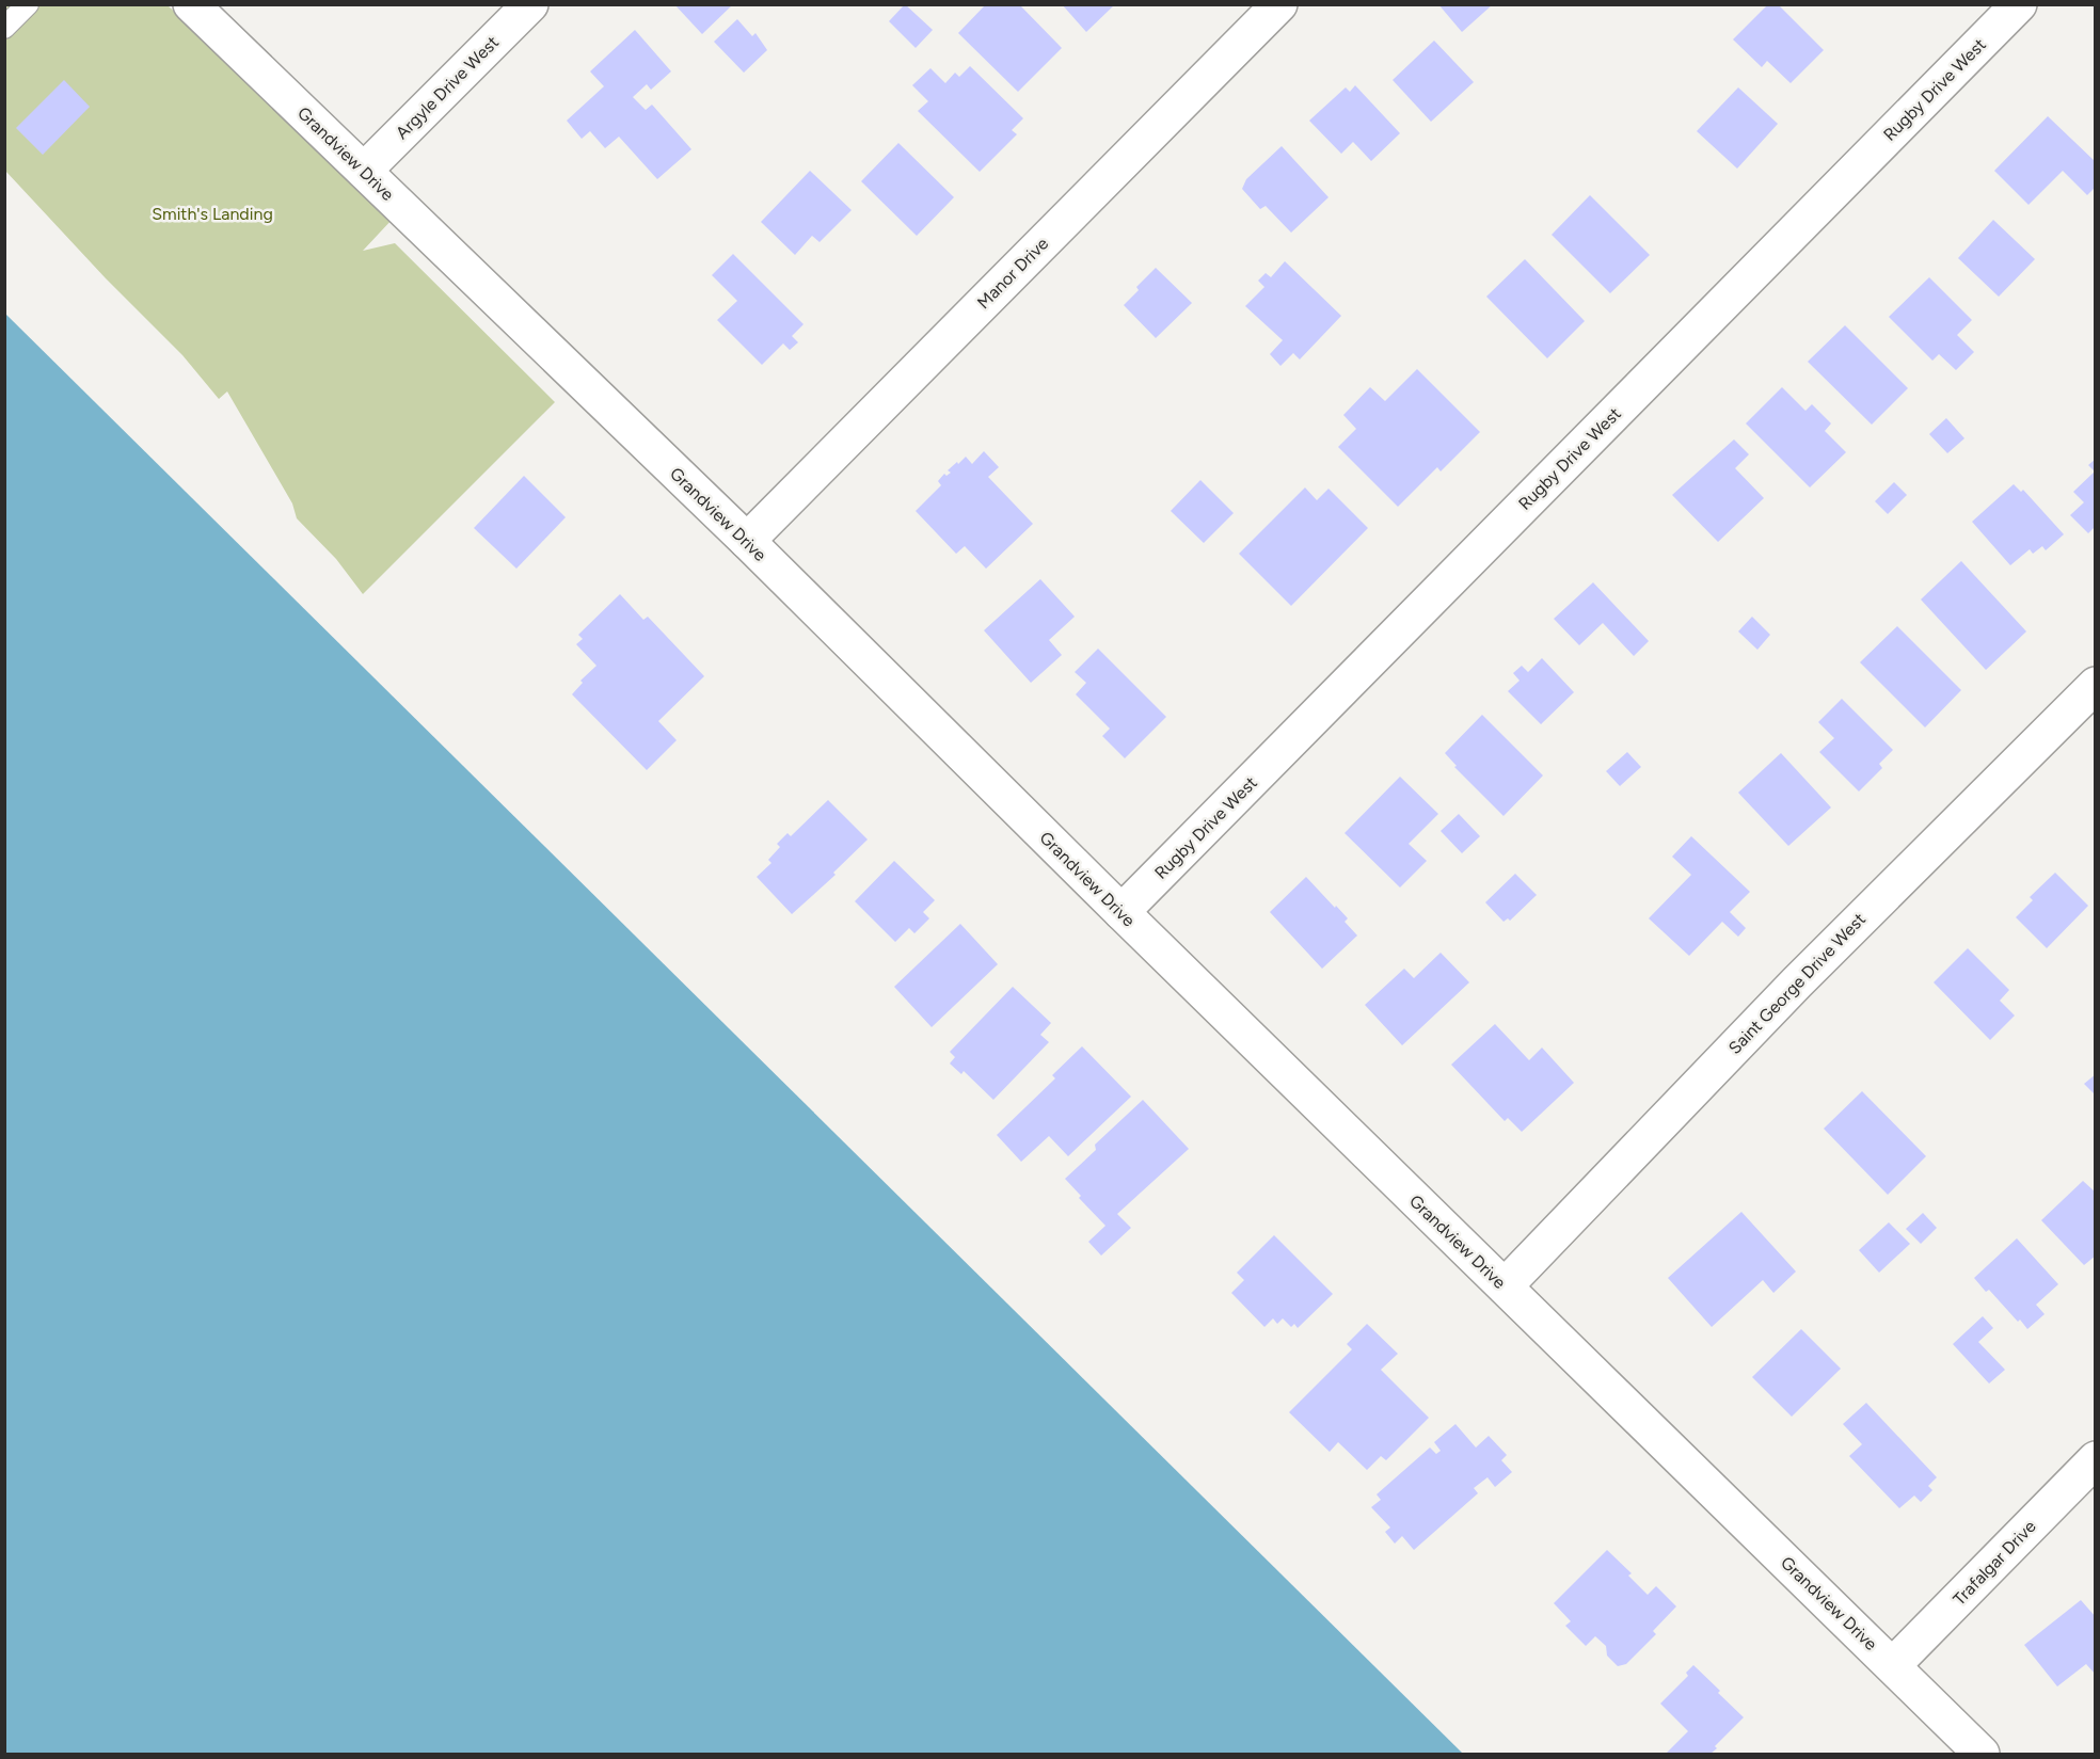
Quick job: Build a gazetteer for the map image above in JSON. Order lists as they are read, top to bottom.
{
  "streets": {
    "street": [
      "Argyle Drive West",
      "Rugby Drive West",
      "Grandview Drive",
      "Manor Drive",
      "Saint George Drive West",
      "Trafalgar Drive"
    ]
  },
  "crossings": [
    ["Argyle Drive West", "Grandview Drive"],
    ["Rugby Drive West", "Grandview Drive"],
    ["Grandview Drive", "Manor Drive"],
    ["Grandview Drive", "Saint George Drive West"],
    ["Grandview Drive", "Trafalgar Drive"]
  ],
  "parks": ["Smith's Landing"]
}
